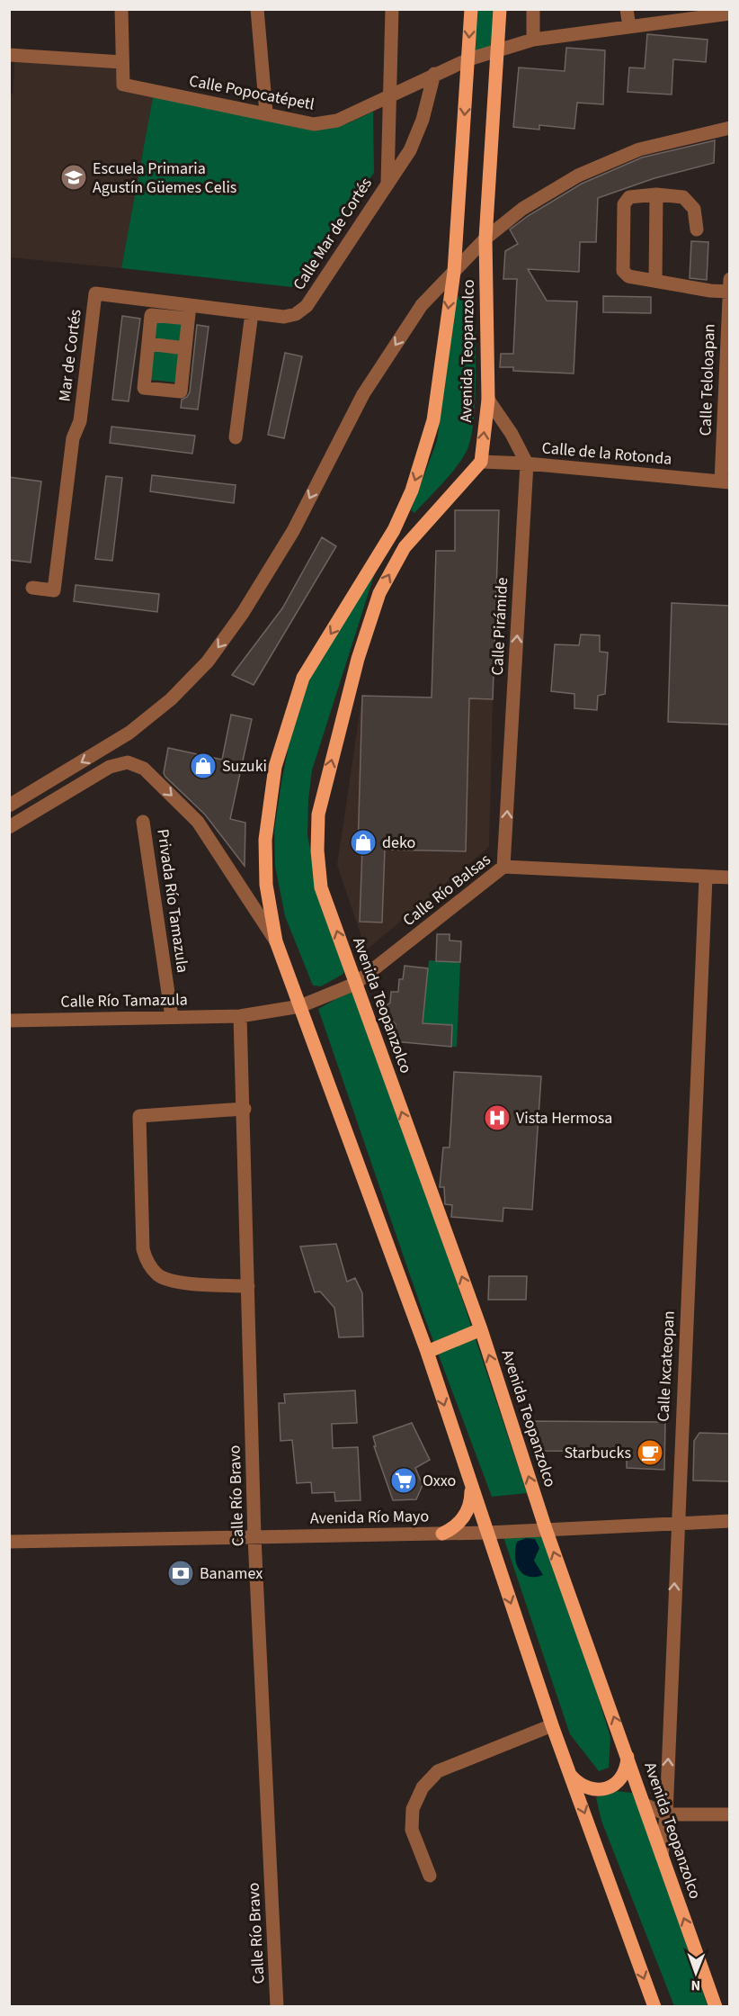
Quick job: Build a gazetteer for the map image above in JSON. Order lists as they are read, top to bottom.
{
  "streets": {
    "main road": ["Avenida Teopanzolco"],
    "street": [
      "Calle Popocatépetl",
      "Calle Mar de Cortés",
      "Mar de Cortés",
      "Calle Teloloapan",
      "Calle de la Rotonda",
      "Calle Pirámide",
      "Calle Río Balsas",
      "Privada Río Tamazula",
      "Calle Río Tamazula",
      "Calle Ixcateopan",
      "Calle Río Bravo",
      "Avenida Río Mayo"
    ]
  },
  "crossings": [
    ["Calle Popocatépetl", "Calle Mar de Cortés"],
    ["Calle Popocatépetl", "Avenida Teopanzolco"],
    ["Calle Mar de Cortés", "Mar de Cortés"],
    ["Avenida Teopanzolco", "Calle de la Rotonda"],
    ["Avenida Teopanzolco", "Calle Río Balsas"],
    ["Avenida Teopanzolco", "Calle Río Tamazula"],
    ["Avenida Teopanzolco", "Calle Ixcateopan"],
    ["Avenida Teopanzolco", "Avenida Río Mayo"],
    ["Calle Teloloapan", "Calle de la Rotonda"],
    ["Calle de la Rotonda", "Calle Pirámide"],
    ["Calle Pirámide", "Calle Río Balsas"],
    ["Calle Río Balsas", "Calle Río Tamazula"],
    ["Calle Río Balsas", "Calle Ixcateopan"],
    ["Privada Río Tamazula", "Calle Río Tamazula"],
    ["Calle Río Tamazula", "Calle Río Bravo"],
    ["Calle Ixcateopan", "Avenida Río Mayo"],
    ["Calle Río Bravo", "Avenida Río Mayo"]
  ],
  "one_way": ["Calle Pirámide"],
  "places": {
    "school or university": ["Escuela Primaria Agustín Güemes Celis"],
    "shop": ["Suzuki", "deko"],
    "hospital": ["Vista Hermosa"],
    "cafe": ["Starbucks"],
    "supermarket": ["Oxxo"],
    "bank": ["Banamex"]
  },
  "north": "bottom"
}
